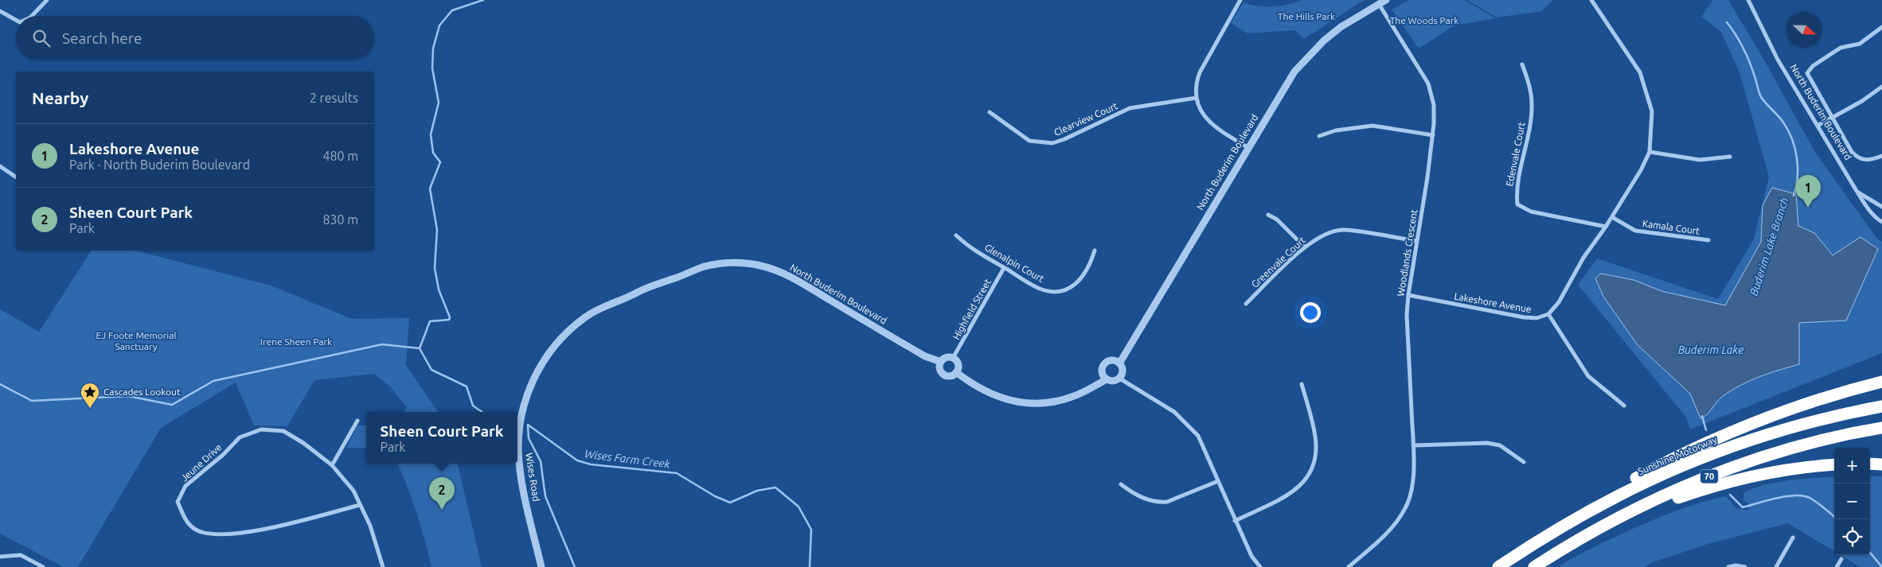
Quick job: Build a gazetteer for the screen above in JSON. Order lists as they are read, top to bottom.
{
  "streets": {
    "highway": ["Sunshine Motorway", "70"],
    "street": [
      "North Buderim Boulevard",
      "Clearview Court",
      "Edenvale Court",
      "Kamala Court",
      "Woodlands Crescent",
      "Greenvale Court",
      "Glenalpin Court",
      "Lakeshore Avenue",
      "Highfield Street",
      "Jeune Drive",
      "Wises Road"
    ]
  },
  "crossings": [
    ["North Buderim Boulevard", "Woodlands Crescent"],
    ["North Buderim Boulevard", "Highfield Street"],
    ["North Buderim Boulevard", "Wises Road"],
    ["Woodlands Crescent", "Greenvale Court"],
    ["Woodlands Crescent", "Lakeshore Avenue"],
    ["Glenalpin Court", "Highfield Street"]
  ],
  "water": ["Buderim Lake Branch", "Buderim Lake", "Wises Farm Creek"],
  "parks": [
    "The Hills Park",
    "The Woods Park",
    "EJ Foote Memorial Sanctuary",
    "Irene Sheen Park"
  ],
  "places": {
    "place": ["Cascades Lookout"]
  },
  "north": "right",
  "page": {
    "search": "Search here",
    "heading": ["Nearby", "2 results"],
    "list": [
      {
        "mark": "1",
        "name": "Lakeshore Avenue",
        "note": "Park · North Buderim Boulevard",
        "value": "480 m"
      },
      {
        "mark": "2",
        "name": "Sheen Court Park",
        "note": "Park",
        "value": "830 m"
      }
    ],
    "pins": ["1", "2"],
    "popup": ["Sheen Court Park", "Park"],
    "map_buttons": ["+", "−"]
  }
}
